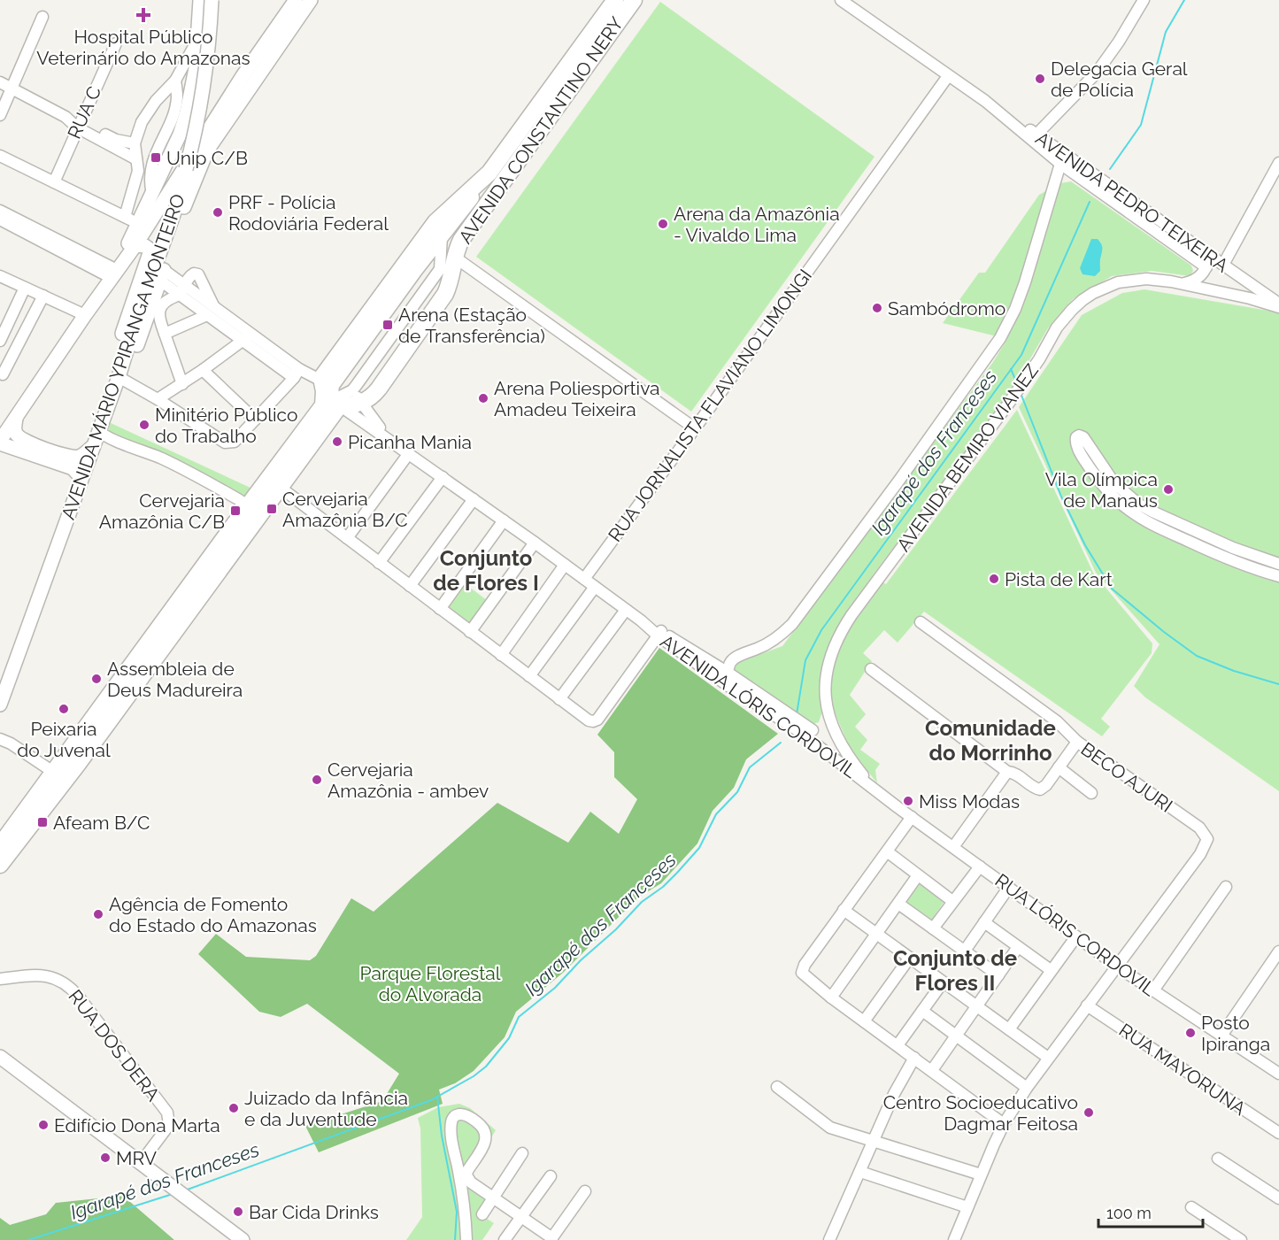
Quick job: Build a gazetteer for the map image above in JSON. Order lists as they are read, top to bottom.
{
  "streets": {
    "highway": ["AVENIDA CONSTANTINO NERY"],
    "main road": ["AVENIDA MÁRIO YPIRANGA MONTEIRO"],
    "street": [
      "RUA C",
      "AVENIDA PEDRO TEIXEIRA",
      "RUA JORNALISTA FLAVIANO LIMONGI",
      "AVENIDA BEMIRO VIANEZ",
      "AVENIDA LÓRIS CORDOVIL",
      "BECO AJURI",
      "RUA LÓRIS CORDOVIL",
      "RUA DOS DERA",
      "RUA MAYORUNA"
    ]
  },
  "crossings": [
    ["AVENIDA CONSTANTINO NERY", "AVENIDA LÓRIS CORDOVIL"],
    ["AVENIDA PEDRO TEIXEIRA", "RUA JORNALISTA FLAVIANO LIMONGI"],
    ["AVENIDA PEDRO TEIXEIRA", "AVENIDA BEMIRO VIANEZ"],
    ["RUA JORNALISTA FLAVIANO LIMONGI", "AVENIDA LÓRIS CORDOVIL"],
    ["AVENIDA BEMIRO VIANEZ", "AVENIDA LÓRIS CORDOVIL"],
    ["AVENIDA BEMIRO VIANEZ", "RUA LÓRIS CORDOVIL"],
    ["AVENIDA LÓRIS CORDOVIL", "RUA LÓRIS CORDOVIL"],
    ["BECO AJURI", "RUA LÓRIS CORDOVIL"]
  ],
  "districts": ["Conjunto de Flores I", "Comunidade do Morrinho", "Conjunto de Flores II"],
  "water": ["Igarapé dos Franceses"],
  "parks": ["Parque Florestal do Alvorada"],
  "places": {
    "health": ["Hospital Público Veterinário do Amazonas"],
    "other": [
      "Delegacia Geral de Polícia",
      "PRF - Polícia Rodoviária Federal",
      "Arena da Amazônia - Vivaldo Lima",
      "Sambódromo",
      "Arena Poliesportiva Amadeu Teixeira",
      "Minitério Público do Trabalho",
      "Picanha Mania",
      "Vila Olímpica de Manaus",
      "Pista de Kart",
      "Assembleia de Deus Madureira",
      "Peixaria do Juvenal",
      "Cervejaria Amazônia - ambev",
      "Miss Modas",
      "Agência de Fomento do Estado do Amazonas",
      "Posto Ipiranga",
      "Juizado da Infância e da Juventude",
      "Centro Socioeducativo Dagmar Feitosa",
      "Edifício Dona Marta",
      "MRV",
      "Bar Cida Drinks"
    ],
    "transit": [
      "Unip C/B",
      "Arena (Estação de Transferência)",
      "Cervejaria Amazônia B/C",
      "Cervejaria Amazônia C/B",
      "Afeam B/C"
    ]
  },
  "scale_bar": "100 m"
}
